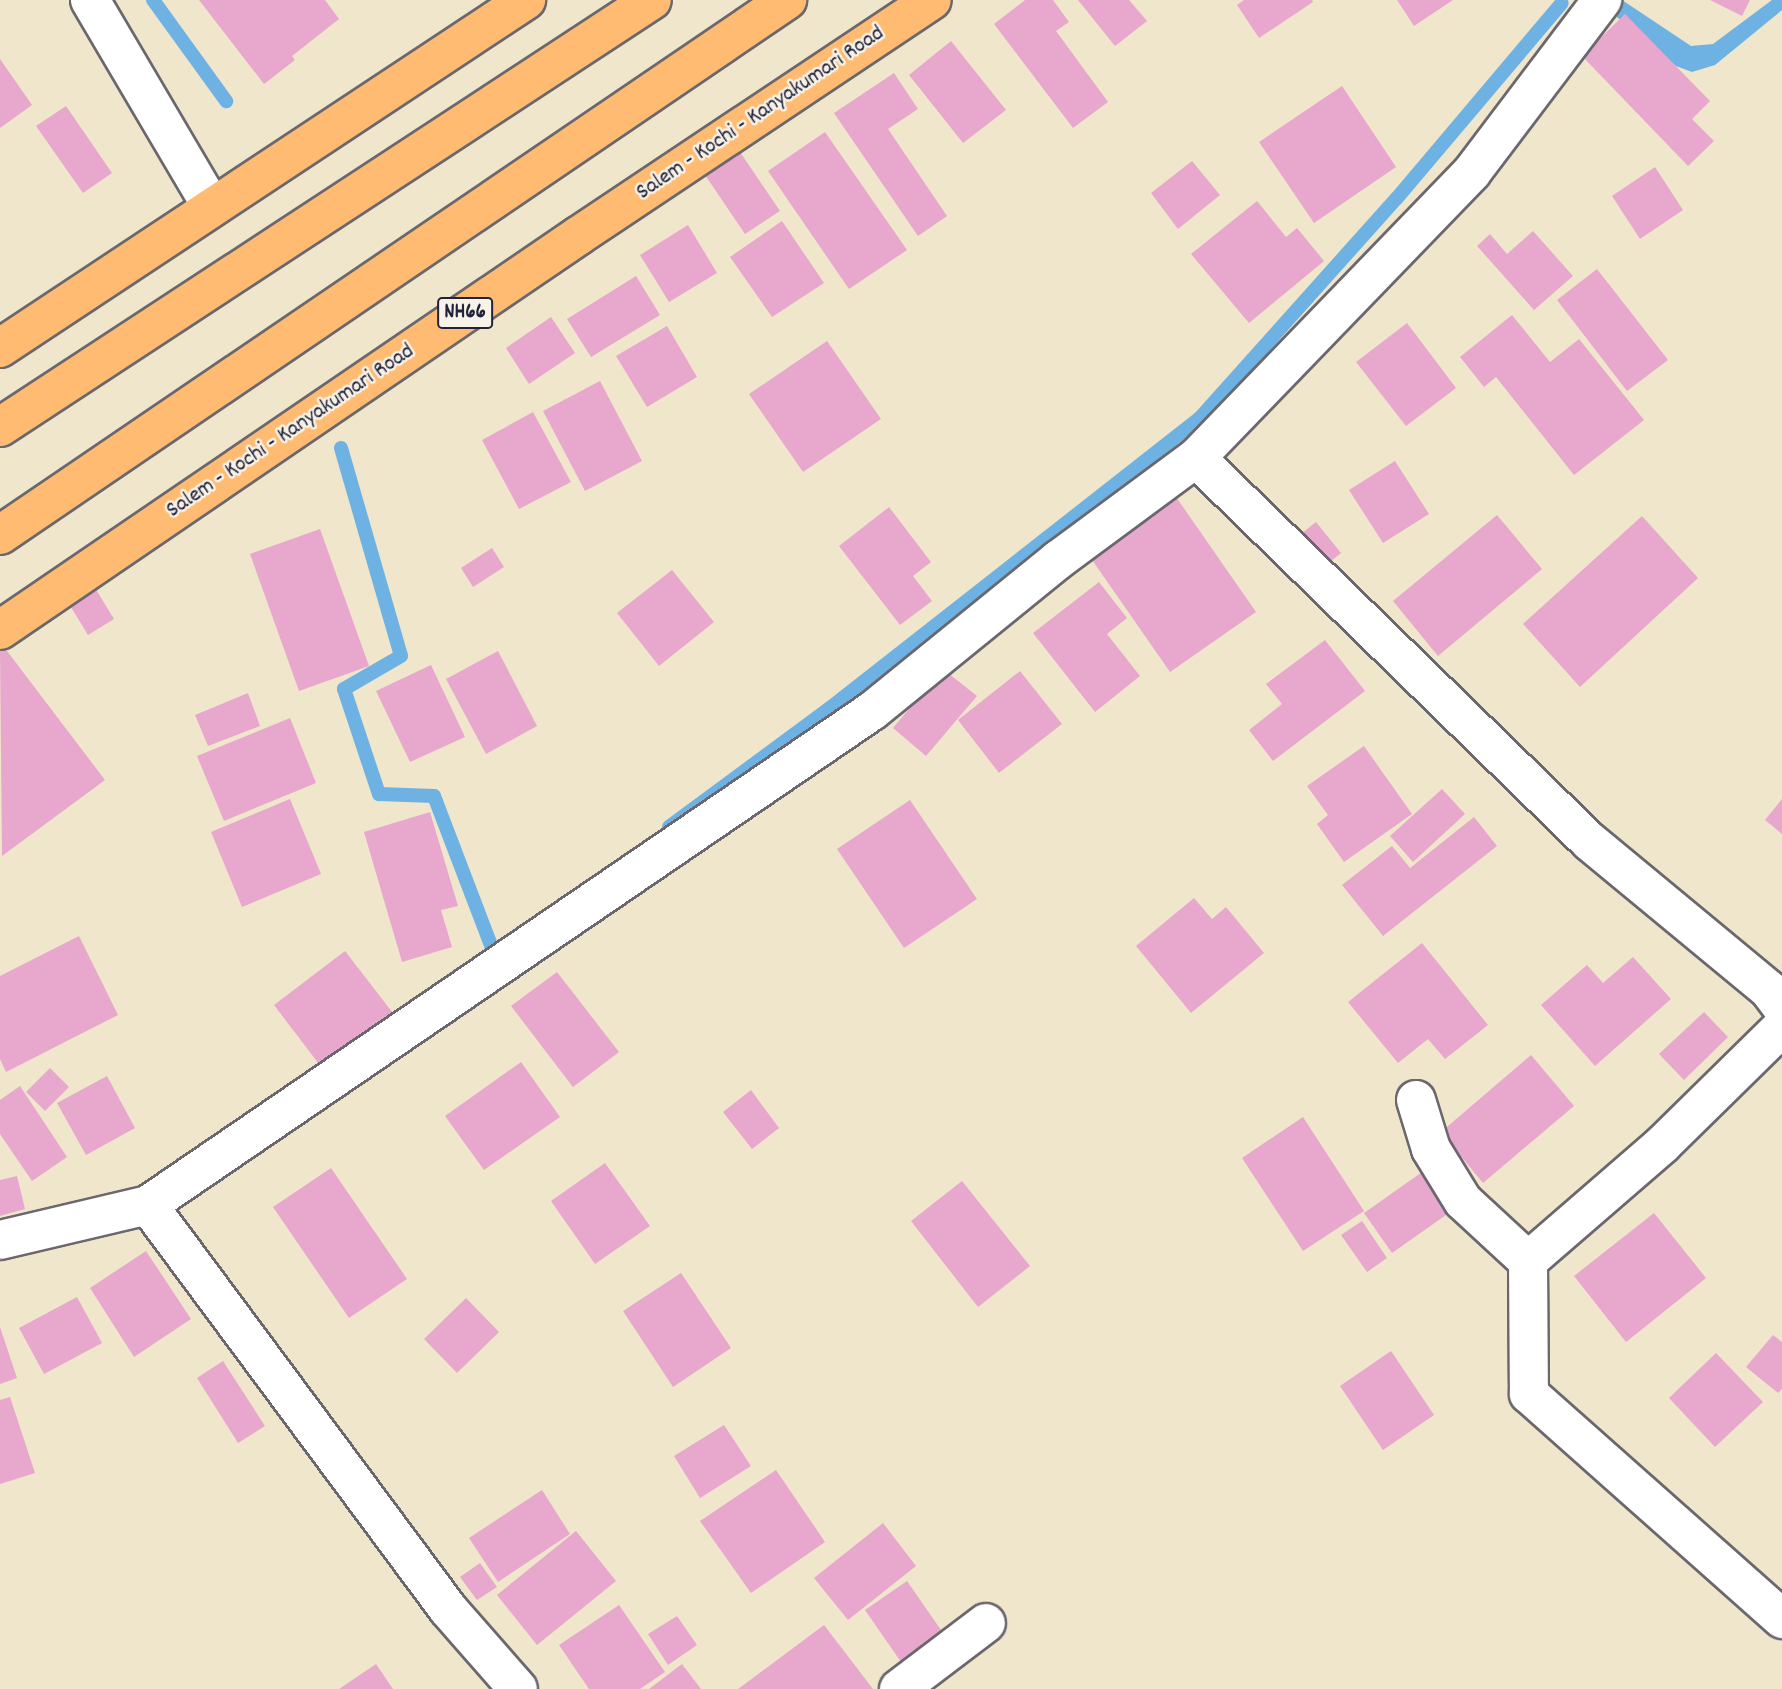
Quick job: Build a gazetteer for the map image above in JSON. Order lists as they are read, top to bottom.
{
  "streets": {
    "highway": ["Salem - Kochi - Kanyakumari Road", "NH66"]
  }
}
